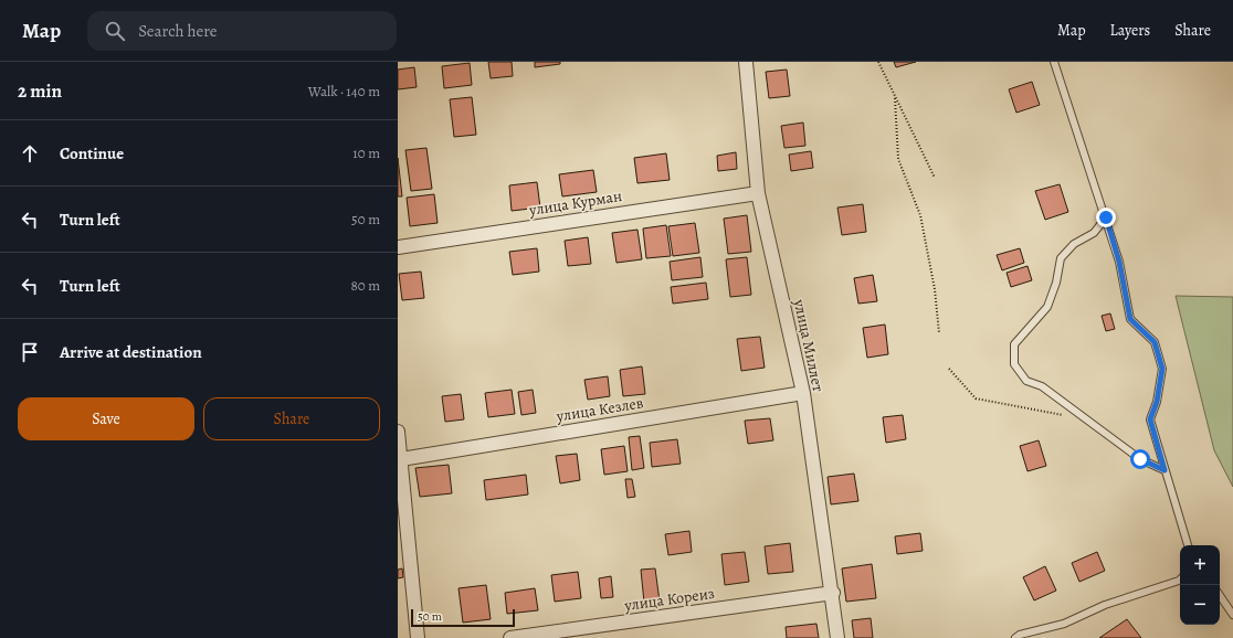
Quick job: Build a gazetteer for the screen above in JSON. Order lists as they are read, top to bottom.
{
  "streets": {
    "street": [
      "улица Курман",
      "улица Миллет",
      "улица Кезлев",
      "улица Кореиз"
    ]
  },
  "crossings": [
    ["улица Курман", "улица Миллет"],
    ["улица Миллет", "улица Кезлев"],
    ["улица Миллет", "улица Кореиз"]
  ],
  "scale_bar": "50 m",
  "page": {
    "header": "Map",
    "search": "Search here",
    "nav": ["Map", "Layers", "Share"],
    "heading": ["2 min", "Walk · 140 m"],
    "list": [
      ["Continue", "10 m"],
      ["Turn left", "50 m"],
      ["Turn left", "80 m"],
      "Arrive at destination"
    ],
    "buttons": ["Save", "Share"],
    "map_buttons": ["+", "−"],
    "scale": "50 m"
  }
}
